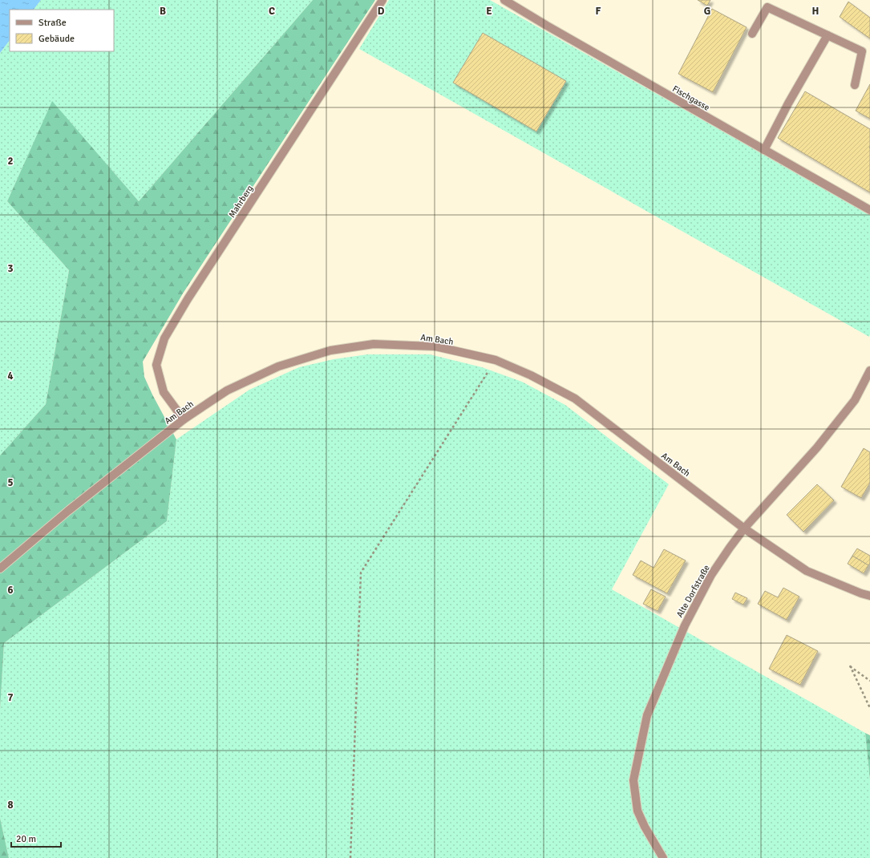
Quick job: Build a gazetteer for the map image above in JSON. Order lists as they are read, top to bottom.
{
  "streets": {
    "street": [
      "Fischgasse",
      "Mahrberg",
      "Am Bach",
      "Alte Dorfstraße"
    ]
  },
  "crossings": [
    ["Mahrberg", "Am Bach"],
    ["Am Bach", "Alte Dorfstraße"]
  ],
  "legend": ["Straße", "Gebäude"],
  "scale_bar": "20 m",
  "grid": {
    "columns": [
      "B",
      "C",
      "D",
      "E",
      "F",
      "G",
      "H"
    ],
    "rows": [
      "2",
      "3",
      "4",
      "5",
      "6",
      "7",
      "8"
    ]
  }
}
